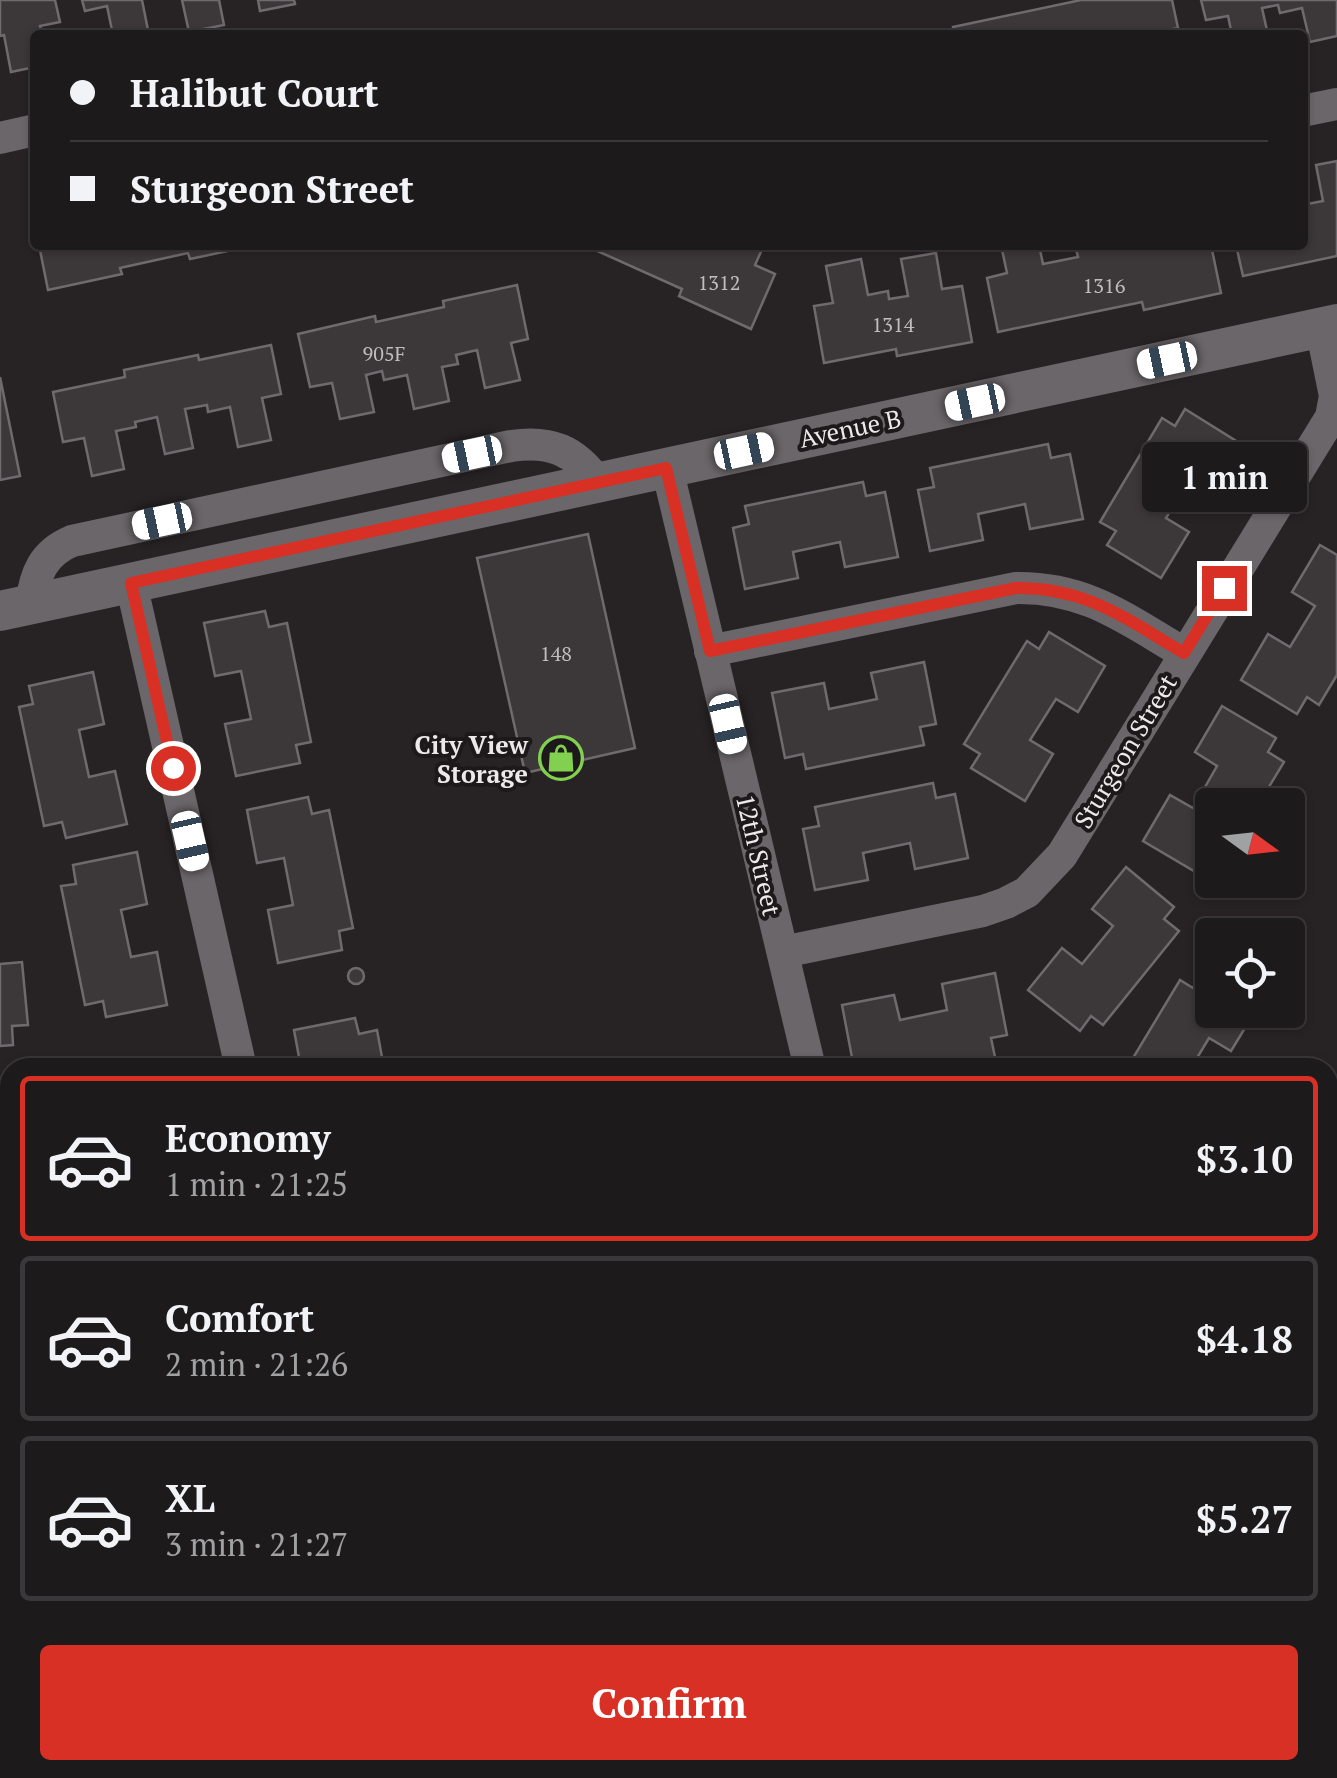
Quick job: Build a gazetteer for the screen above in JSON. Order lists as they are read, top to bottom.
{
  "streets": {
    "street": ["Avenue B", "Sturgeon Street", "12th Street"]
  },
  "crossings": [
    ["Avenue B", "Sturgeon Street"],
    ["Avenue B", "12th Street"],
    ["Sturgeon Street", "12th Street"]
  ],
  "places": {
    "shop": ["City View Storage"]
  },
  "house_numbers": [
    "1312",
    "1316",
    "1314",
    "905F",
    "148"
  ],
  "north": "right",
  "page": {
    "banner": ["Halibut Court", "Sturgeon Street"],
    "bubble": "1 min",
    "list": [
      {
        "name": "Economy",
        "note": "1 min · 21:25",
        "value": "$3.10"
      },
      {
        "name": "Comfort",
        "note": "2 min · 21:26",
        "value": "$4.18"
      },
      {
        "name": "XL",
        "note": "3 min · 21:27",
        "value": "$5.27"
      }
    ],
    "buttons": "Confirm"
  }
}
